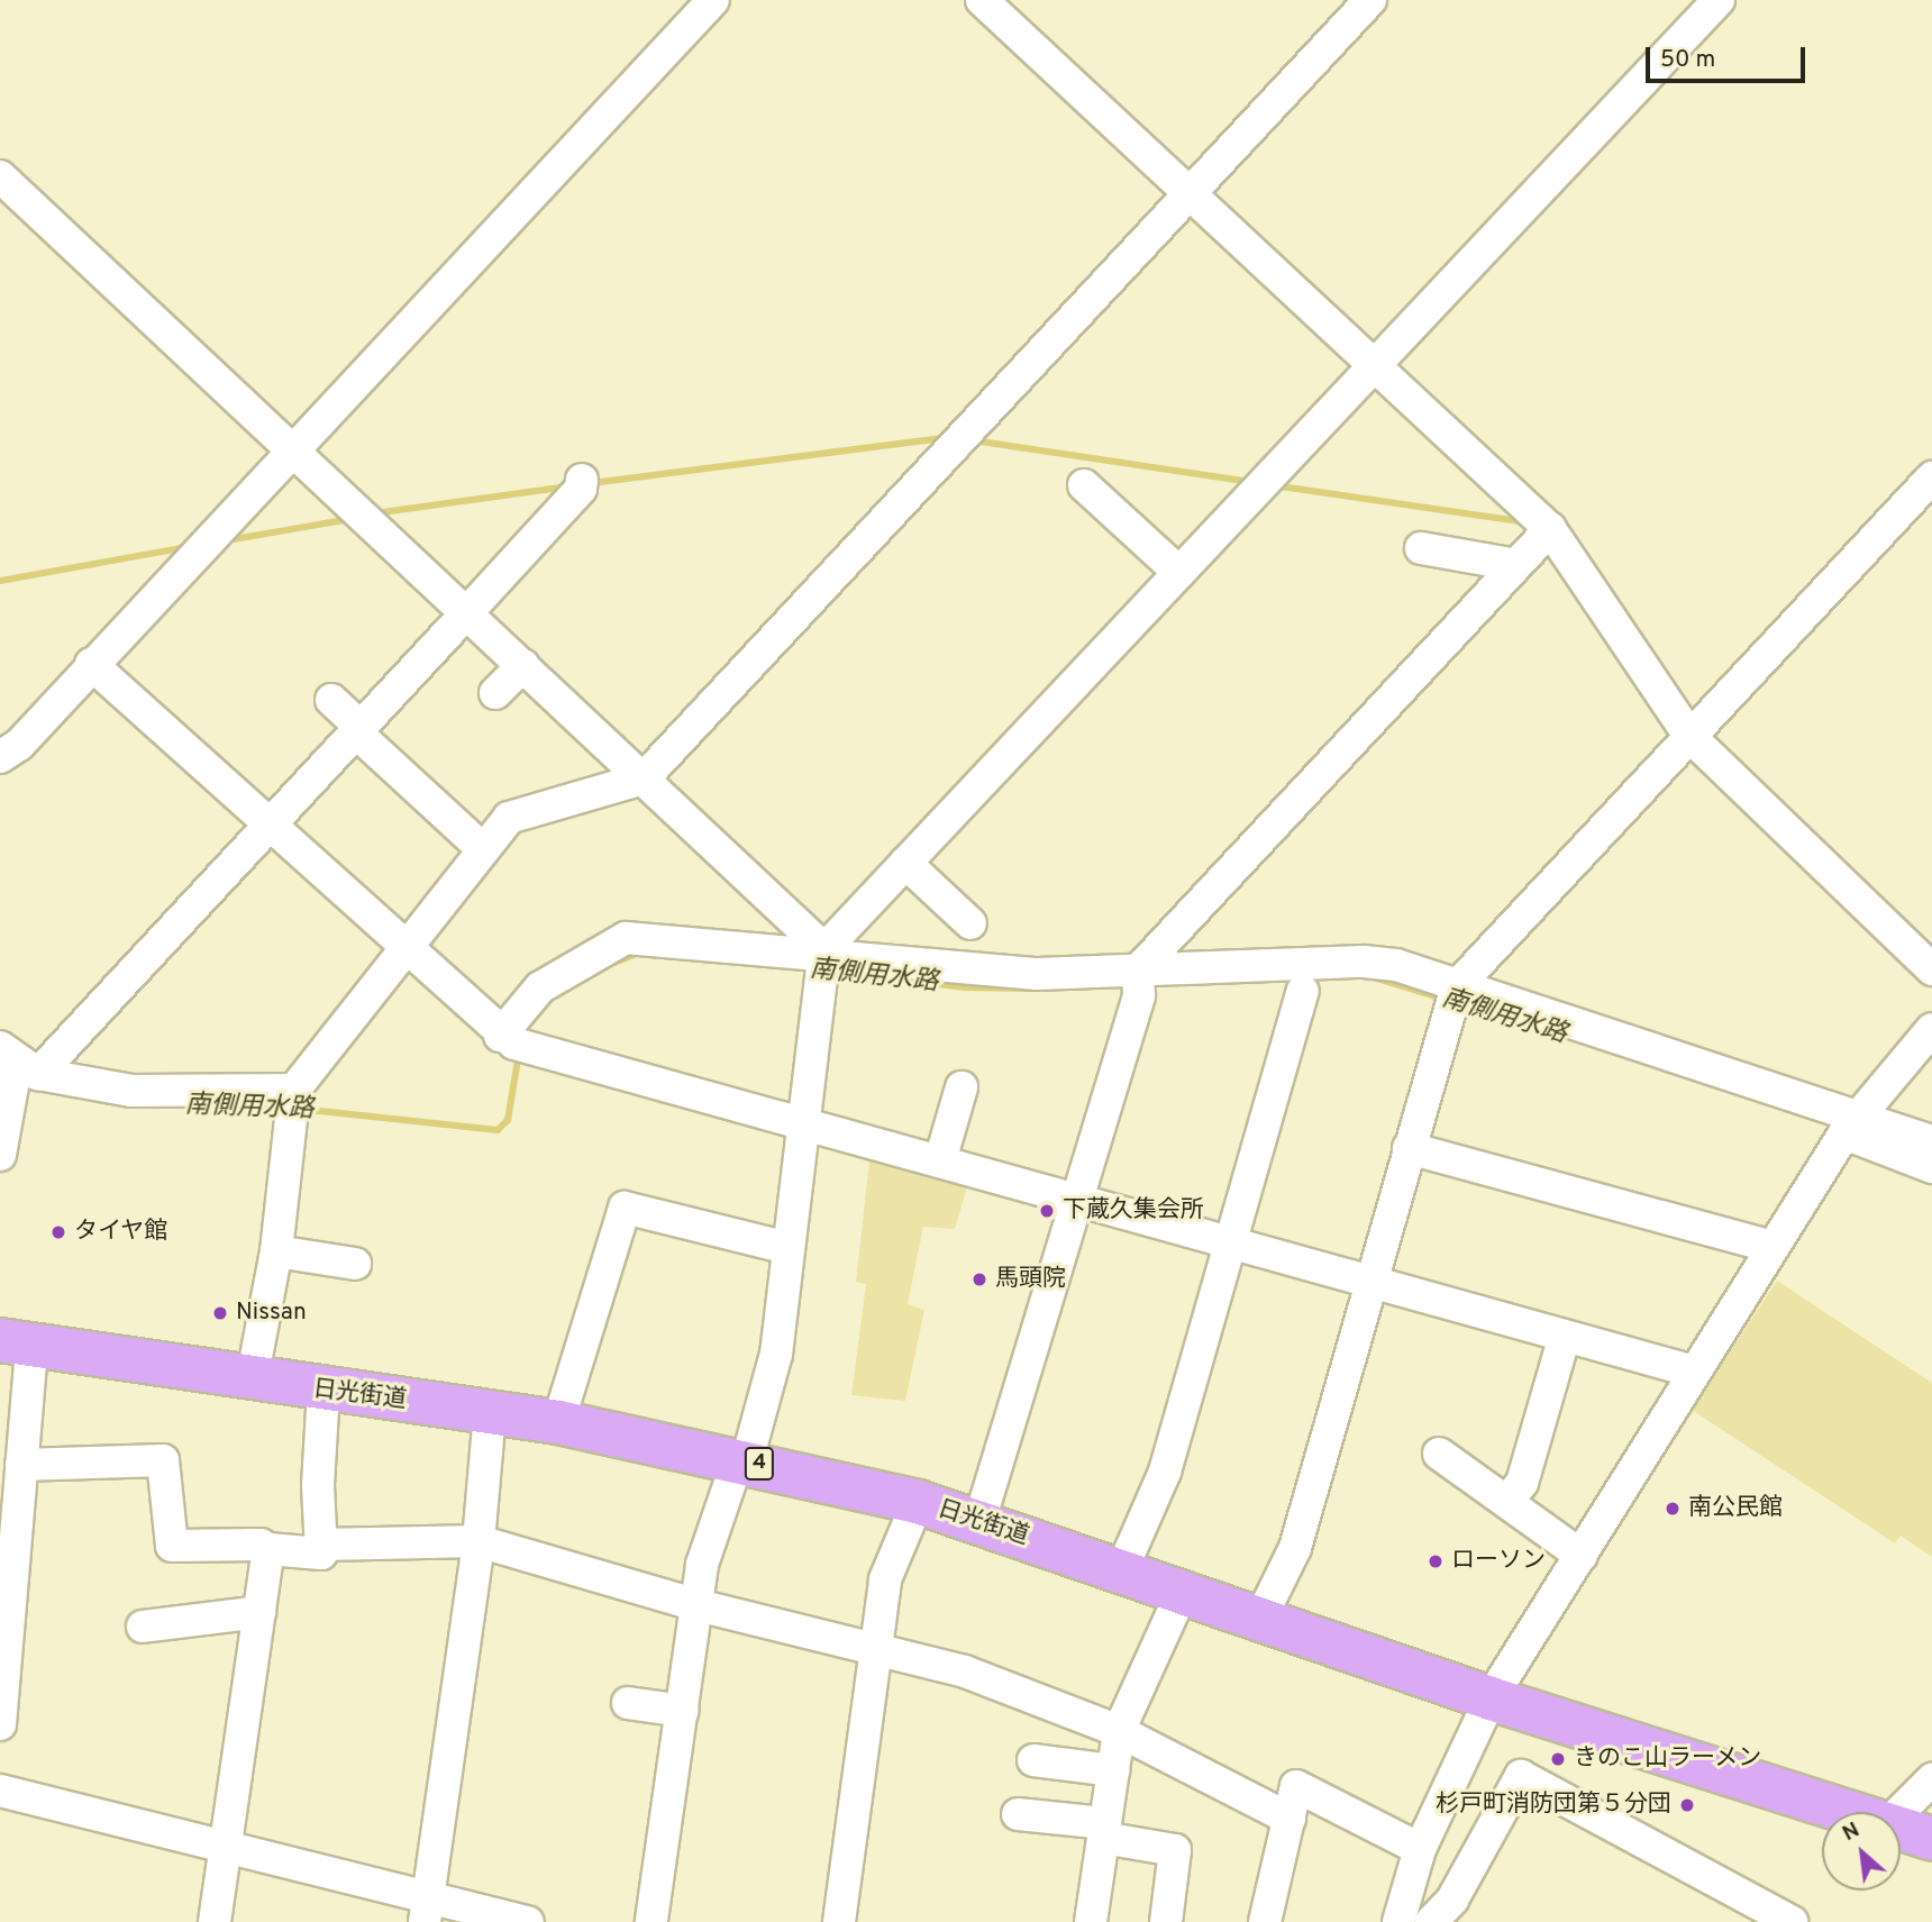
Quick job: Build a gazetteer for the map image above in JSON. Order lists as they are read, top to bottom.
{
  "streets": {
    "highway": ["日光街道", "4"]
  },
  "water": ["南側用水路"],
  "places": [
    "下蔵久集会所",
    "タイヤ館",
    "馬頭院",
    "Nissan",
    "南公民館",
    "ローソン",
    "きのこ山ラーメン",
    "杉戸町消防団第５分団"
  ],
  "scale_bar": "50 m",
  "north": "top left"
}
